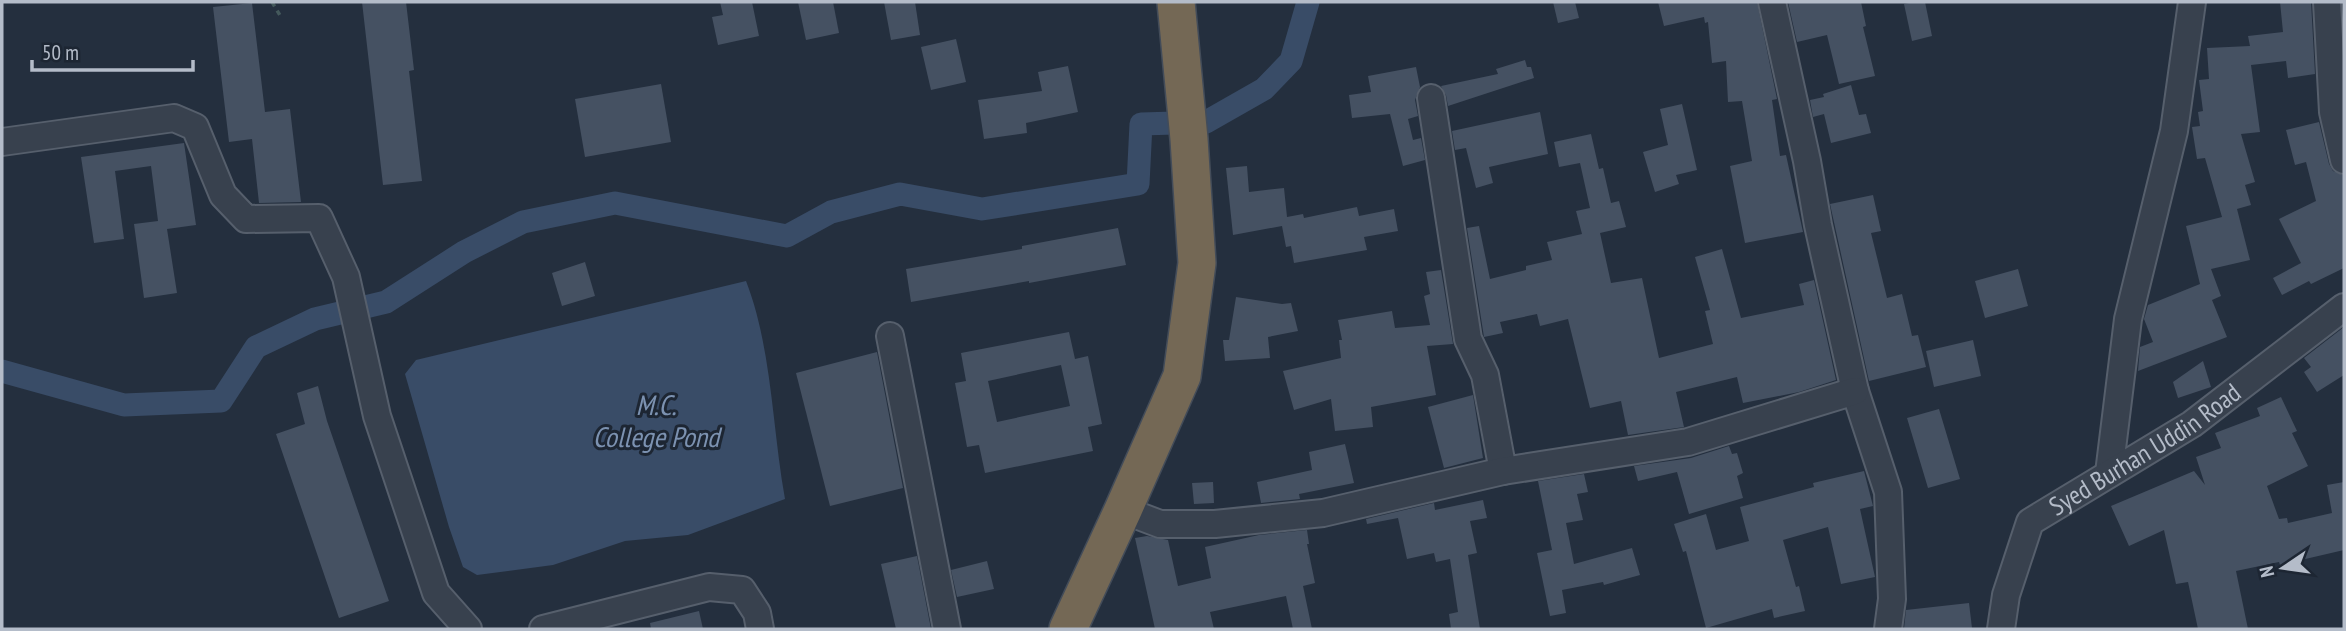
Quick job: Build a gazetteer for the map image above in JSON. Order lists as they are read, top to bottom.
{
  "streets": {
    "street": ["Syed Burhan Uddin Road"]
  },
  "water": ["M.C. College Pond"],
  "scale_bar": "50 m",
  "north": "left"
}
